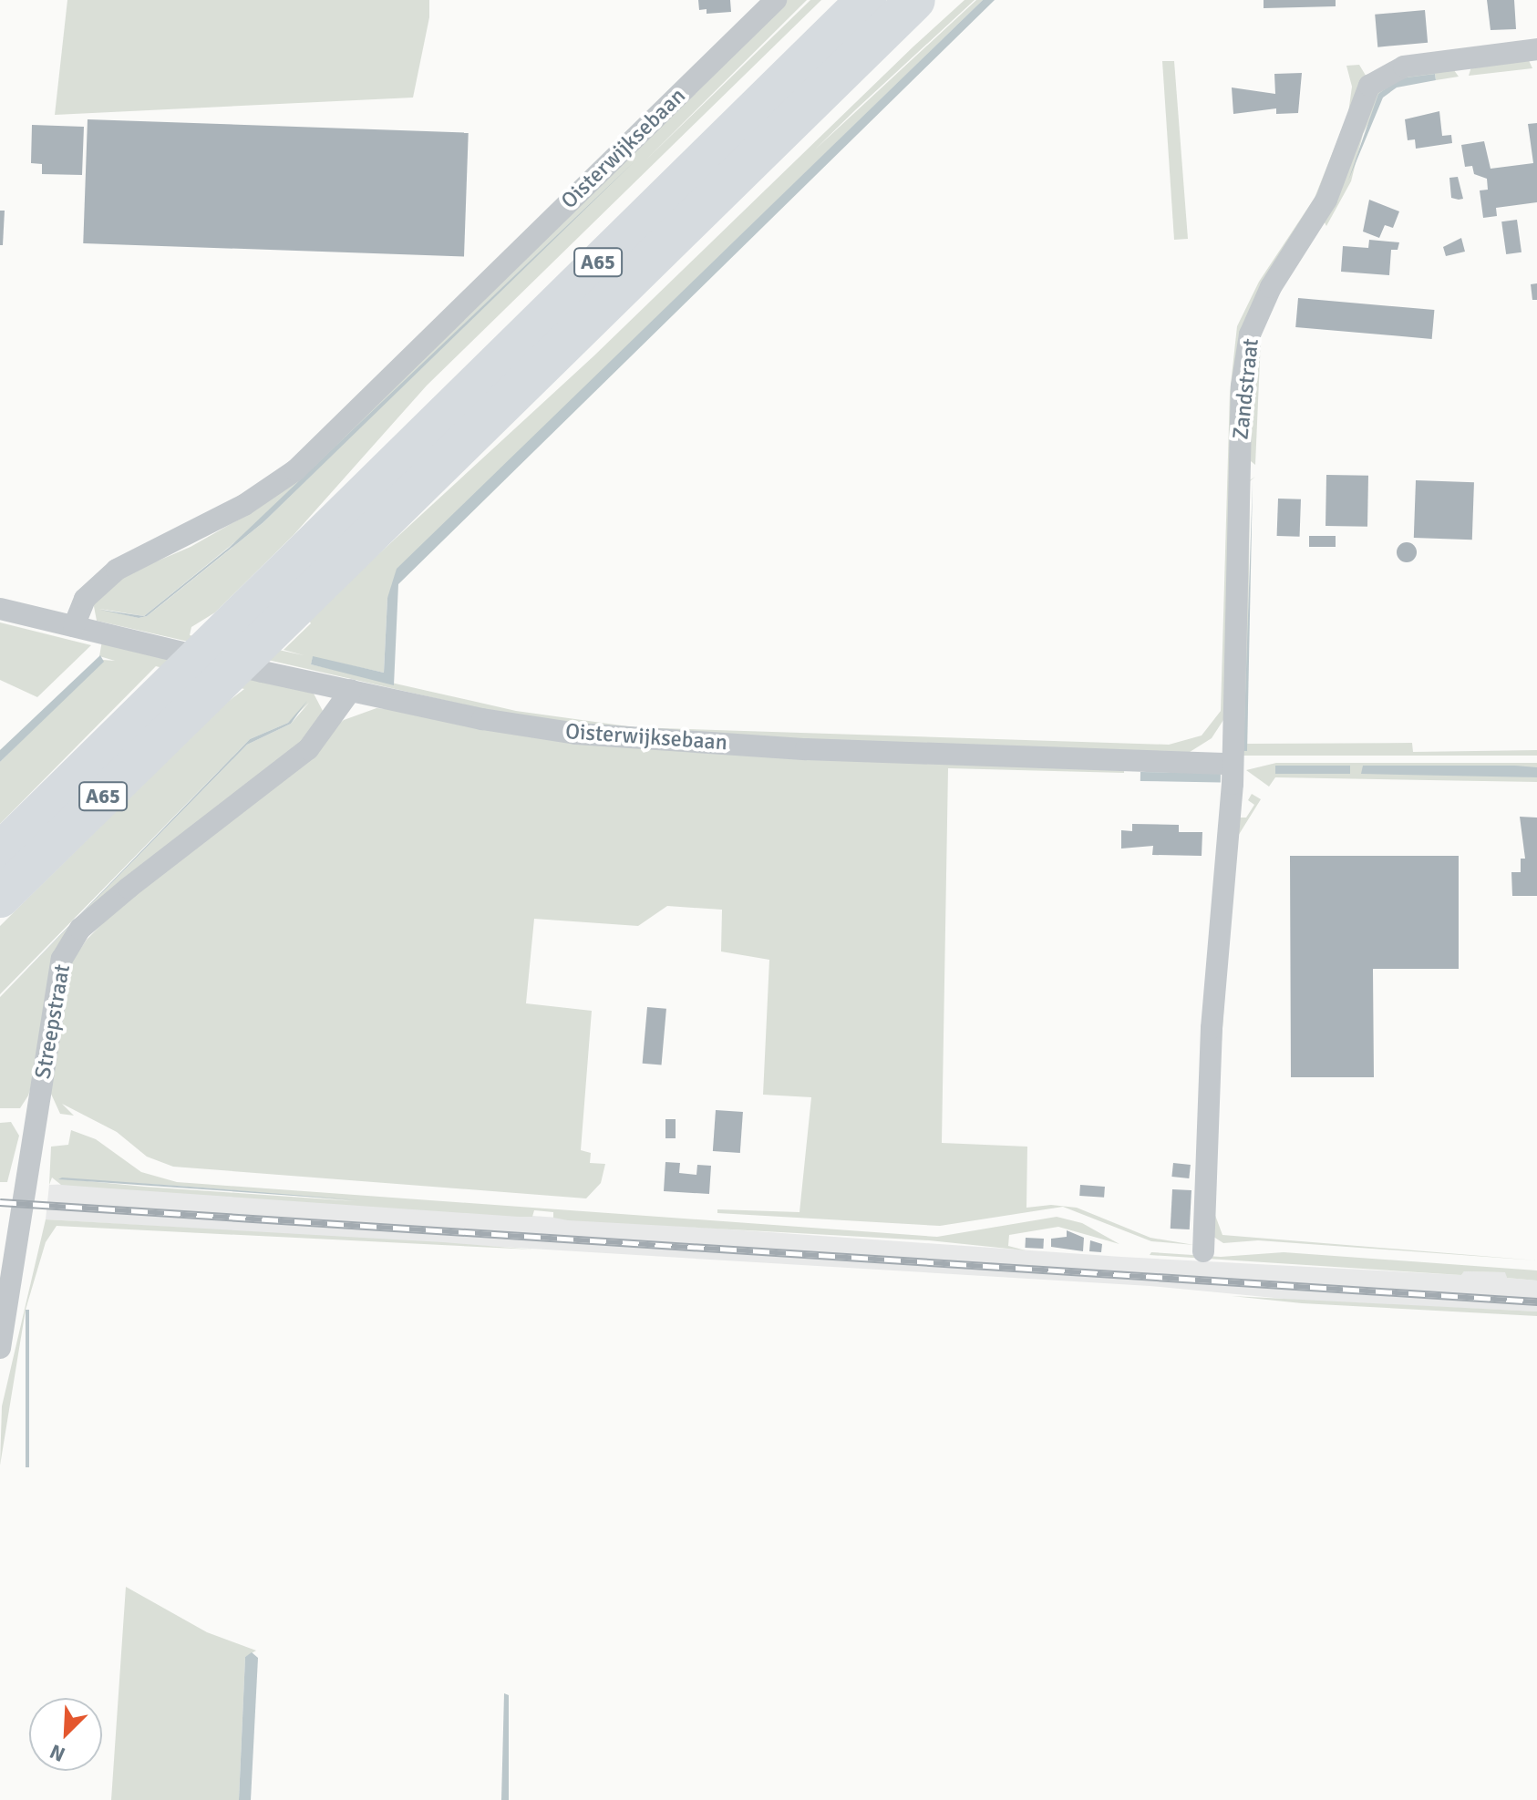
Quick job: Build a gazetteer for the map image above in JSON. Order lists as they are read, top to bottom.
{
  "streets": {
    "highway": ["A65"],
    "street": ["Oisterwijksebaan", "Zandstraat", "Streepstraat"]
  },
  "crossings": [
    ["Oisterwijksebaan", "Zandstraat"],
    ["Oisterwijksebaan", "Streepstraat"]
  ],
  "north": "bottom left"
}
